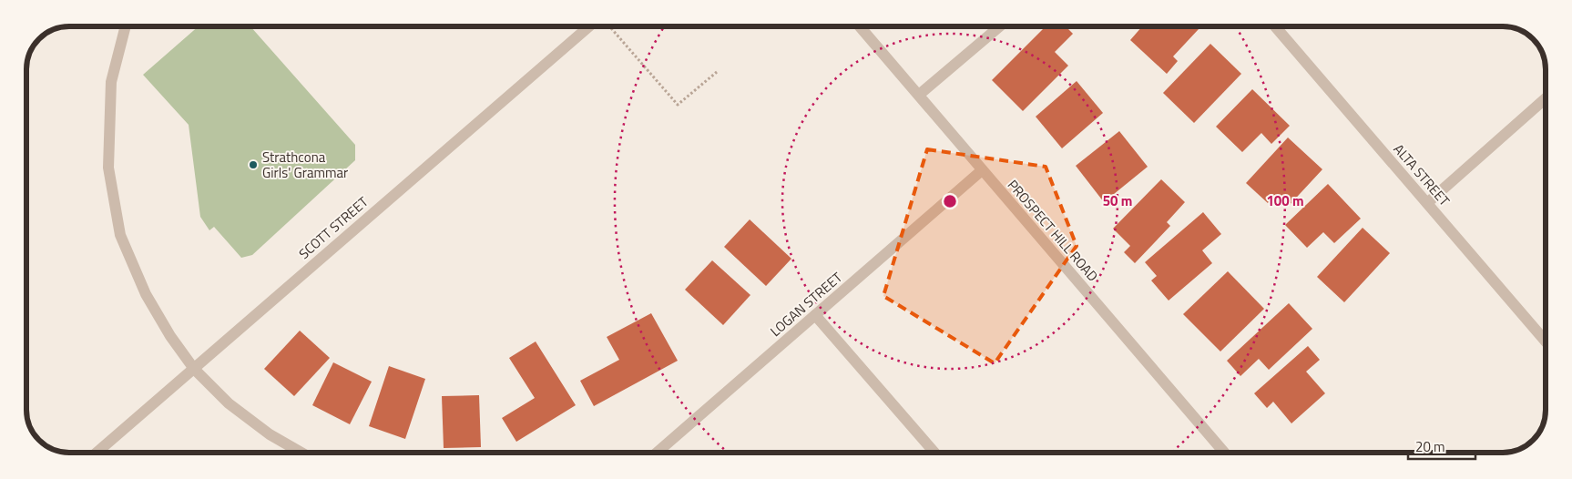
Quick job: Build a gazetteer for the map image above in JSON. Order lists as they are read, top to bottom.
{
  "streets": {
    "street": [
      "ALTA STREET",
      "SCOTT STREET",
      "PROSPECT HILL ROAD",
      "LOGAN STREET"
    ]
  },
  "crossings": [
    ["PROSPECT HILL ROAD", "LOGAN STREET"]
  ],
  "places": ["Strathcona Girls' Grammar"],
  "scale_bar": "20 m",
  "rings": ["50 m", "100 m"]
}
